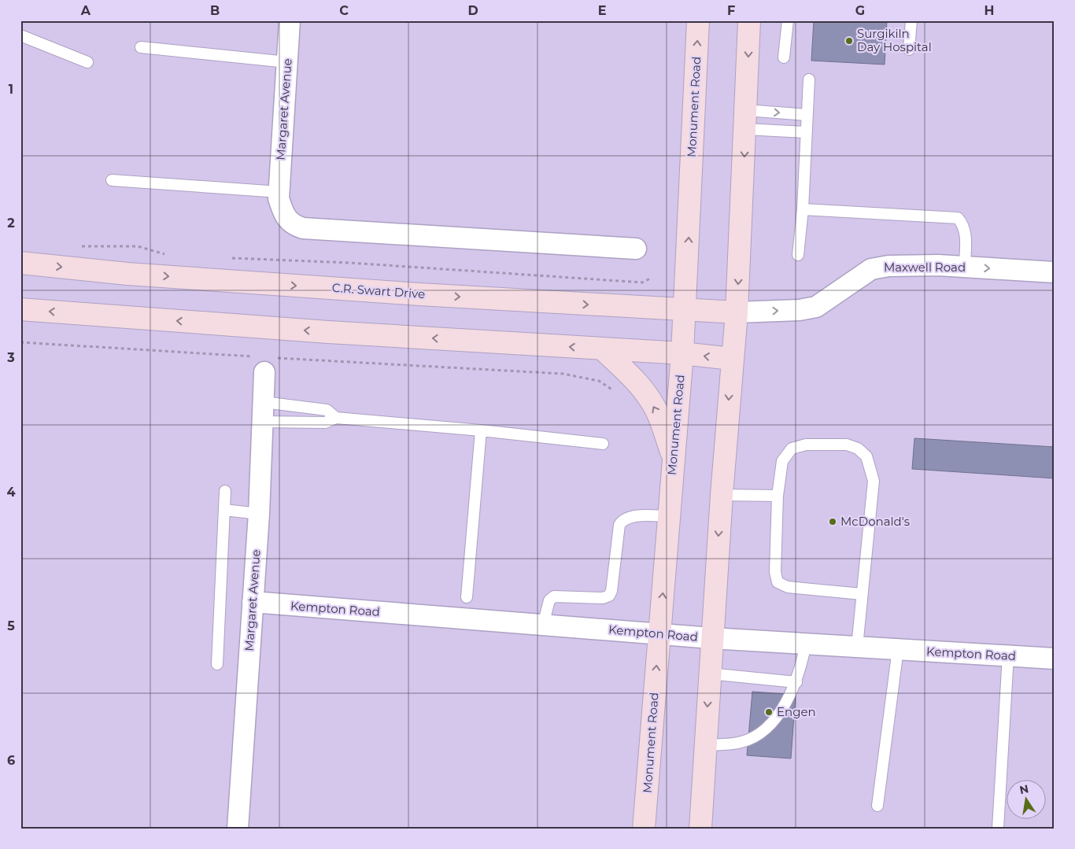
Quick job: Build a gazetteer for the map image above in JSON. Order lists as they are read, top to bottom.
{
  "streets": {
    "main road": ["Monument Road", "C.R. Swart Drive"],
    "street": ["Margaret Avenue", "Maxwell Road", "Kempton Road"]
  },
  "crossings": [
    ["Monument Road", "C.R. Swart Drive"],
    ["Monument Road", "Kempton Road"],
    ["Margaret Avenue", "Kempton Road"],
    ["Maxwell Road", "C.R. Swart Drive"]
  ],
  "one_way": ["Maxwell Road"],
  "places": ["Surgikiln Day Hospital", "McDonald's", "Engen"],
  "north": "top",
  "grid": {
    "columns": [
      "A",
      "B",
      "C",
      "D",
      "E",
      "F",
      "G",
      "H"
    ],
    "rows": [
      "1",
      "2",
      "3",
      "4",
      "5",
      "6"
    ]
  }
}
